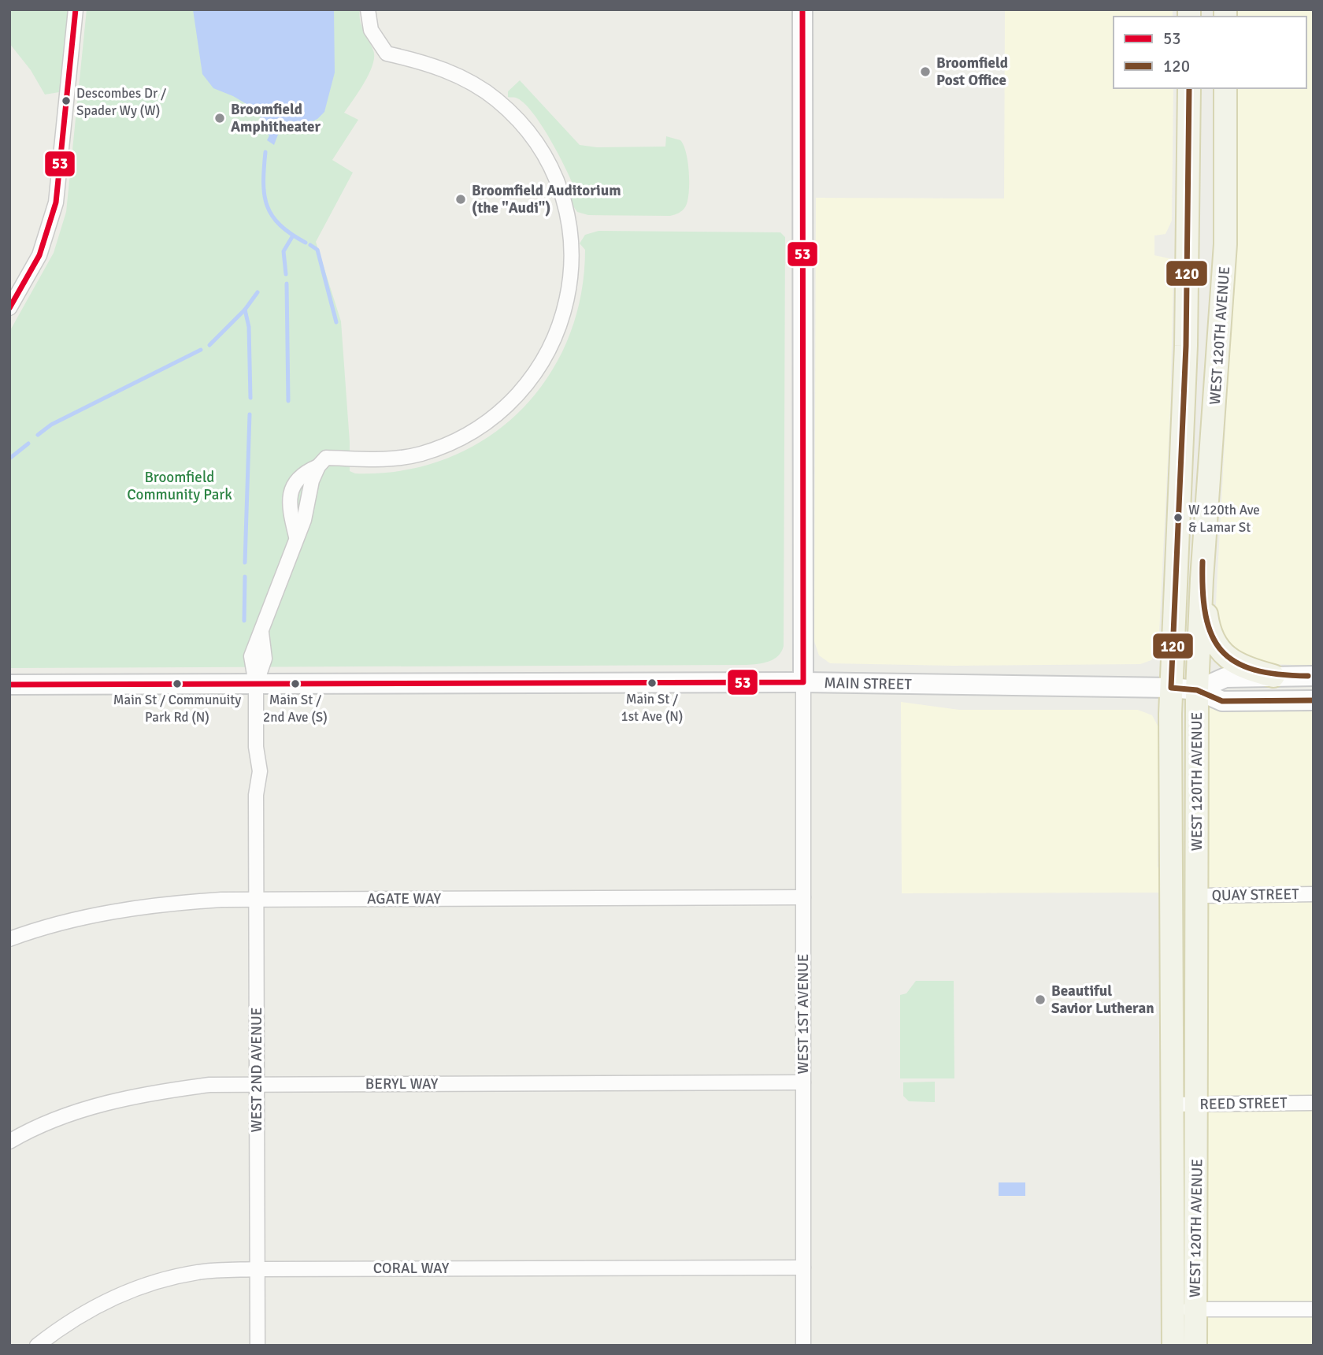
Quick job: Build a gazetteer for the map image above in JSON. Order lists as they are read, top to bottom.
{
  "streets": {
    "main road": ["WEST 120TH AVENUE", "MAIN STREET"],
    "street": [
      "QUAY STREET",
      "AGATE WAY",
      "WEST 1ST AVENUE",
      "WEST 2ND AVENUE",
      "BERYL WAY",
      "REED STREET",
      "CORAL WAY"
    ]
  },
  "crossings": [
    ["WEST 120TH AVENUE", "MAIN STREET"],
    ["WEST 120TH AVENUE", "QUAY STREET"],
    ["WEST 120TH AVENUE", "REED STREET"],
    ["MAIN STREET", "WEST 1ST AVENUE"],
    ["MAIN STREET", "WEST 2ND AVENUE"],
    ["AGATE WAY", "WEST 1ST AVENUE"],
    ["AGATE WAY", "WEST 2ND AVENUE"],
    ["WEST 1ST AVENUE", "BERYL WAY"],
    ["WEST 1ST AVENUE", "CORAL WAY"],
    ["WEST 2ND AVENUE", "BERYL WAY"],
    ["WEST 2ND AVENUE", "CORAL WAY"]
  ],
  "parks": ["Broomfield Community Park"],
  "places": [
    "Broomfield Post Office",
    "Descombes Dr / Spader Wy (W)",
    "Broomfield Amphitheater",
    "Broomfield Auditorium (the \"Audi\")",
    "W 120th Ave & Lamar St",
    "Main St / 1st Ave (N)",
    "Main St / Communuity Park Rd (N)",
    "Main St / 2nd Ave (S)",
    "Beautiful Savior Lutheran"
  ],
  "lines": ["transit line 53", "transit line 120"],
  "legend": ["53", "120"]
}
